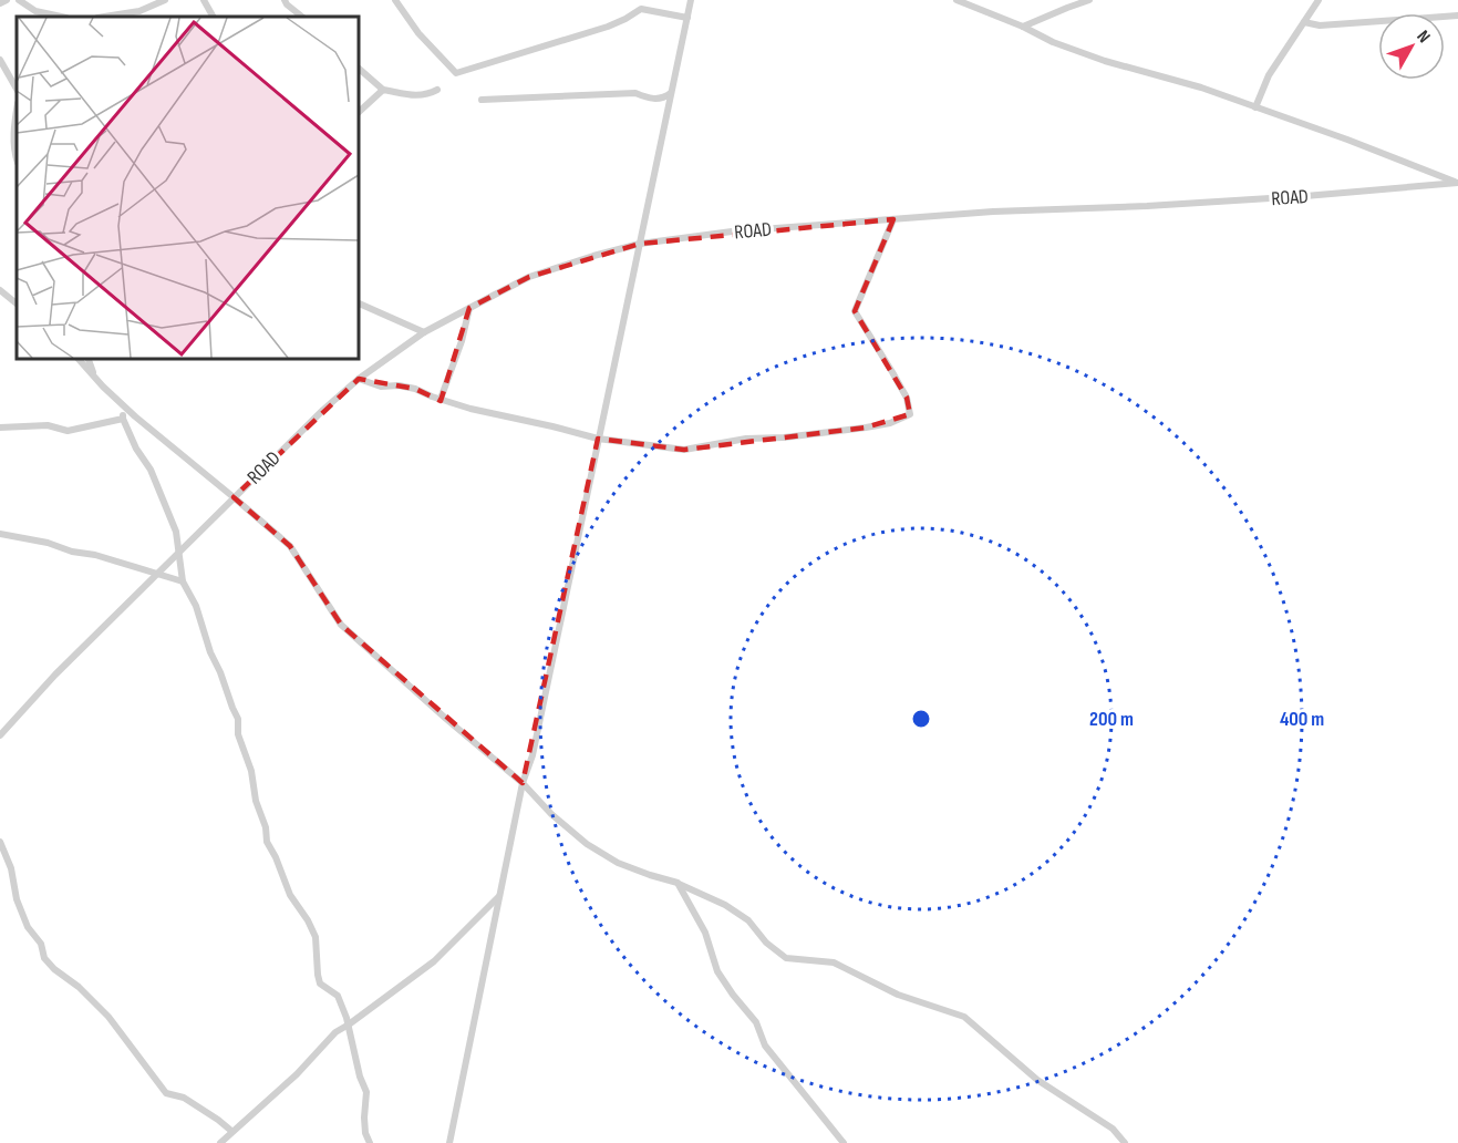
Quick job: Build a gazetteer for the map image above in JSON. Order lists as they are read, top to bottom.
{
  "streets": {
    "street": ["ROAD"]
  },
  "north": "top right",
  "rings": ["200 m", "400 m"]
}
